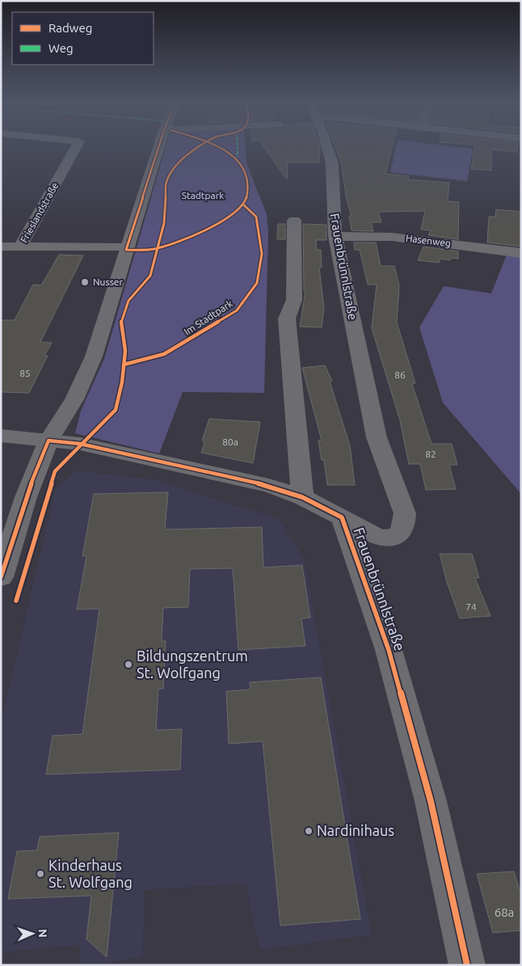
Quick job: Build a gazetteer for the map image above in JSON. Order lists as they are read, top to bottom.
{
  "streets": {
    "street": ["Frieslandstraße", "Hasenweg", "Frauenbrünnlstraße"],
    "cycle path": ["Im Stadtpark"]
  },
  "crossings": [
    ["Hasenweg", "Frauenbrünnlstraße"]
  ],
  "parks": ["Stadtpark"],
  "places": [
    "Nusser",
    "Bildungszentrum St. Wolfgang",
    "Nardinihaus",
    "Kinderhaus St. Wolfgang"
  ],
  "house_numbers": [
    "85",
    "86",
    "80a",
    "82",
    "74",
    "68a"
  ],
  "legend": ["Radweg", "Weg"],
  "north": "right"
}
